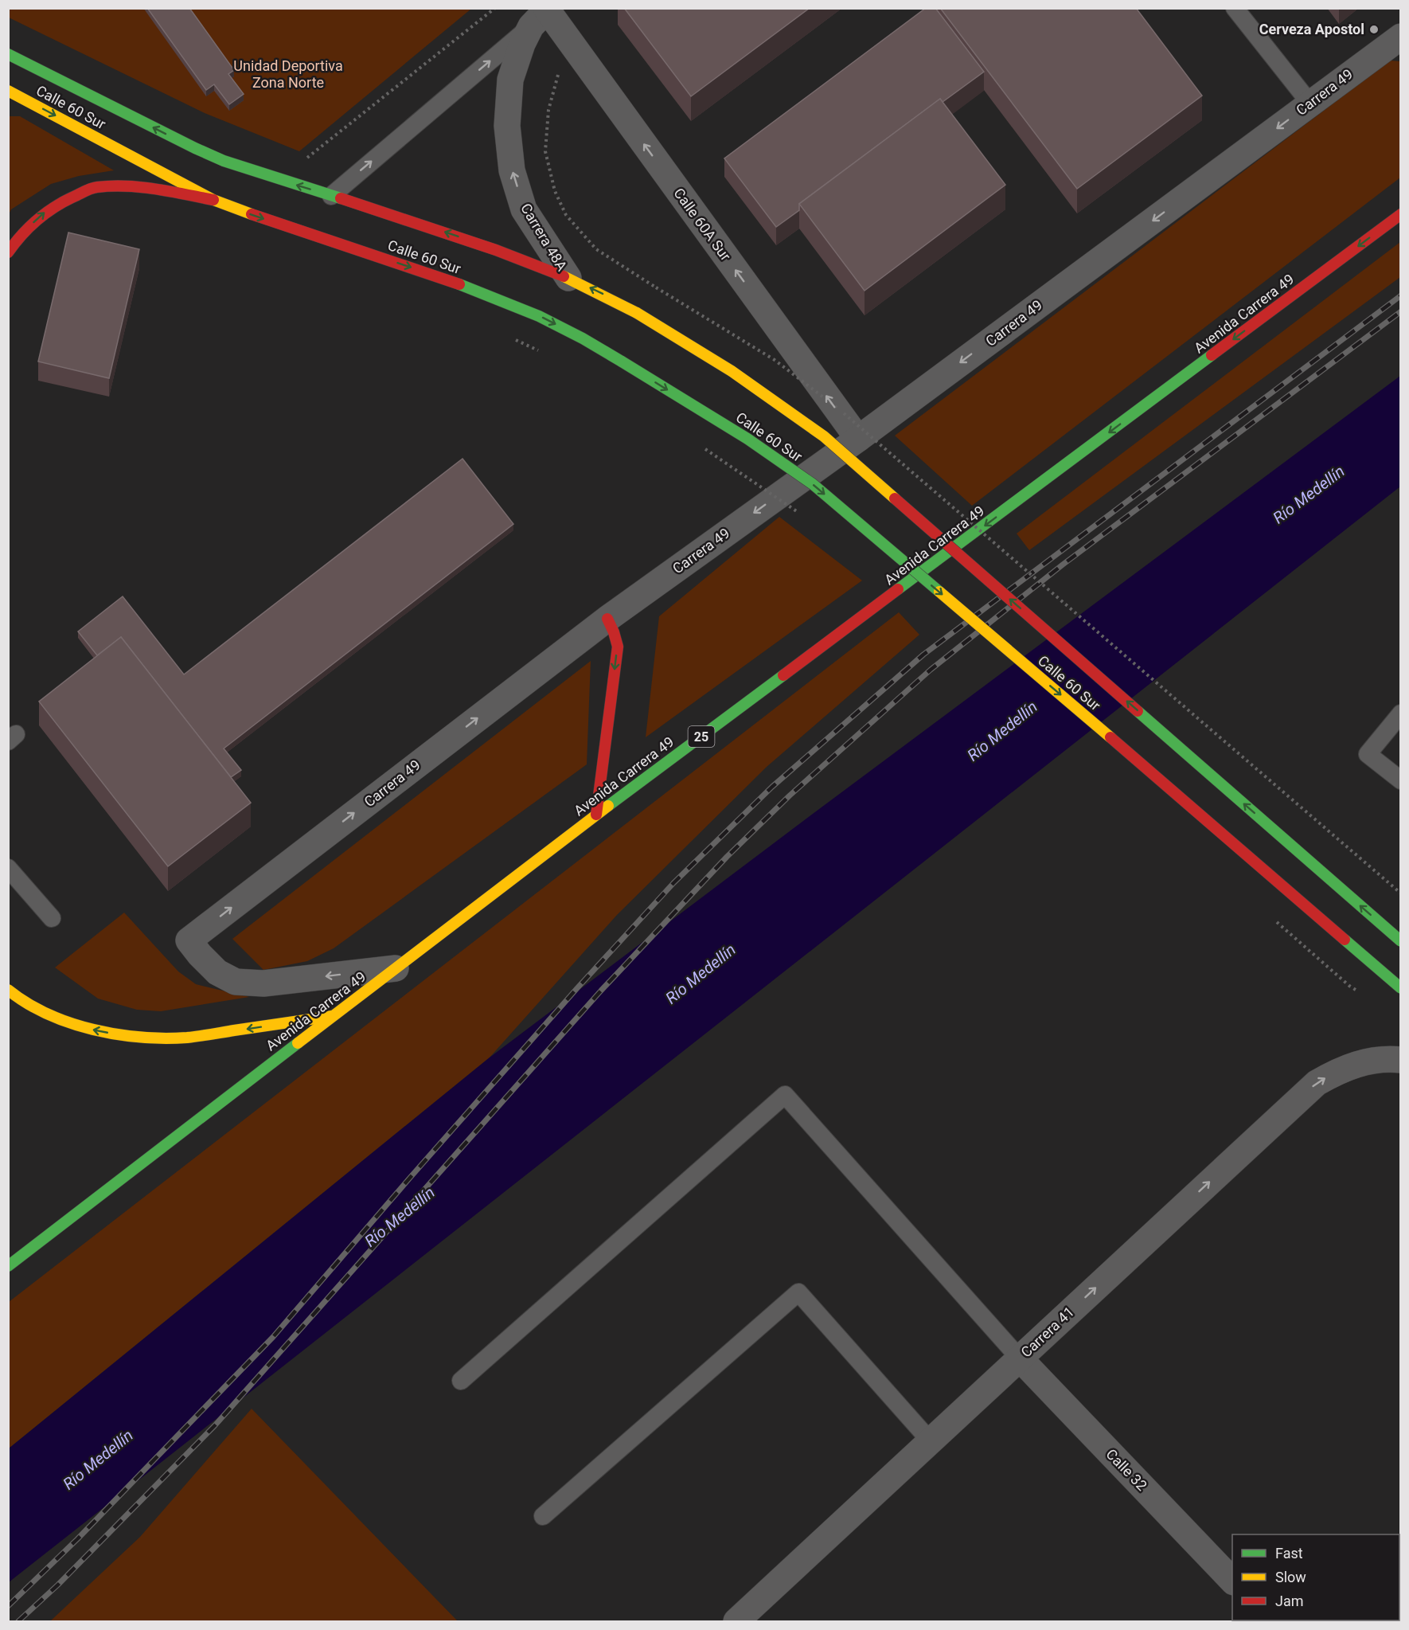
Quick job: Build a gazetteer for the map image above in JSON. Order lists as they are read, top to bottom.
{
  "streets": {
    "main road": ["Calle 60 Sur", "Avenida Carrera 49", "25"],
    "street": [
      "Carrera 49",
      "Calle 60A Sur",
      "Carrera 48A",
      "Carrera 41",
      "Calle 32"
    ]
  },
  "crossings": [
    ["Carrera 49", "Calle 60A Sur"],
    ["Carrera 49", "Avenida Carrera 49"],
    ["Calle 60 Sur", "Carrera 48A"],
    ["Calle 60A Sur", "Carrera 48A"],
    ["Carrera 41", "Calle 32"]
  ],
  "one_way": [
    "Calle 60A Sur",
    "Carrera 48A",
    "Avenida Carrera 49",
    "Carrera 41"
  ],
  "water": ["Río Medellín"],
  "parks": ["Unidad Deportiva Zona Norte"],
  "places": ["Cerveza Apostol"],
  "legend": ["Fast", "Slow", "Jam"]
}
